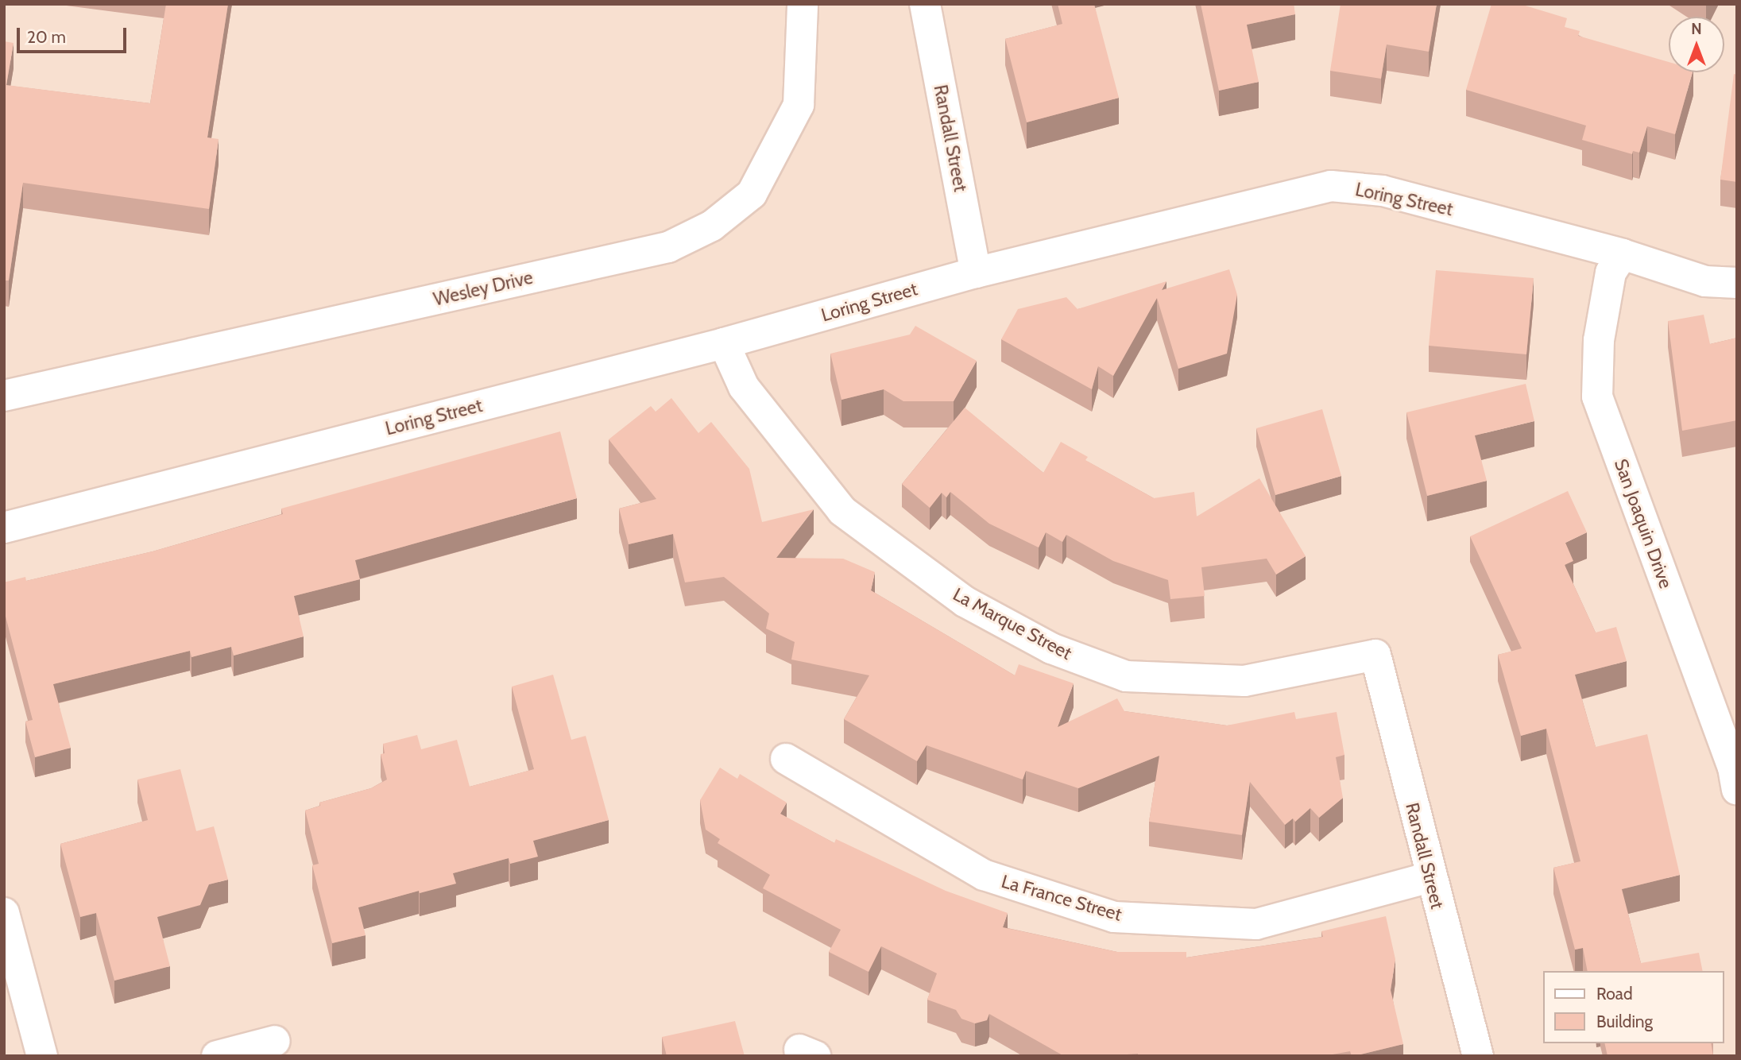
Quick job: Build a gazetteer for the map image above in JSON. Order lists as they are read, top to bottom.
{
  "streets": {
    "street": [
      "Randall Street",
      "Loring Street",
      "Wesley Drive",
      "San Joaquin Drive",
      "La Marque Street",
      "La France Street"
    ]
  },
  "crossings": [
    ["Randall Street", "Loring Street"],
    ["Randall Street", "La Marque Street"],
    ["Randall Street", "La France Street"],
    ["Loring Street", "San Joaquin Drive"],
    ["Loring Street", "La Marque Street"]
  ],
  "legend": ["Road", "Building"],
  "scale_bar": "20 m",
  "north": "top"
}
